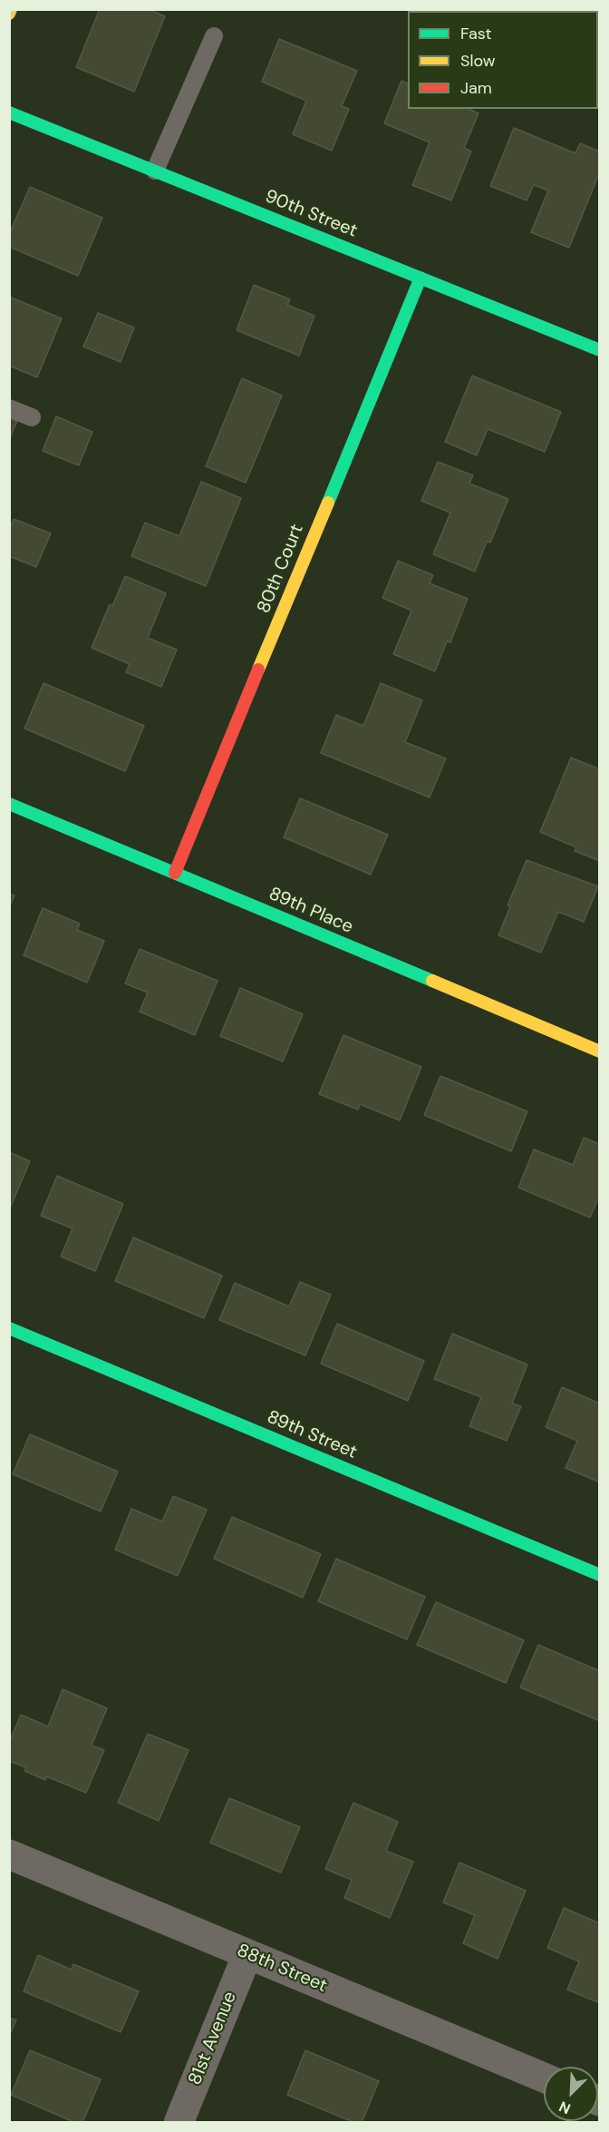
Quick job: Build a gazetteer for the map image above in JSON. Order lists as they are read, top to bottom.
{
  "streets": {
    "street": [
      "90th Street",
      "80th Court",
      "89th Place",
      "89th Street",
      "88th Street",
      "81st Avenue"
    ]
  },
  "crossings": [
    ["90th Street", "80th Court"],
    ["80th Court", "89th Place"],
    ["88th Street", "81st Avenue"]
  ],
  "legend": ["Fast", "Slow", "Jam"],
  "north": "bottom left"
}
